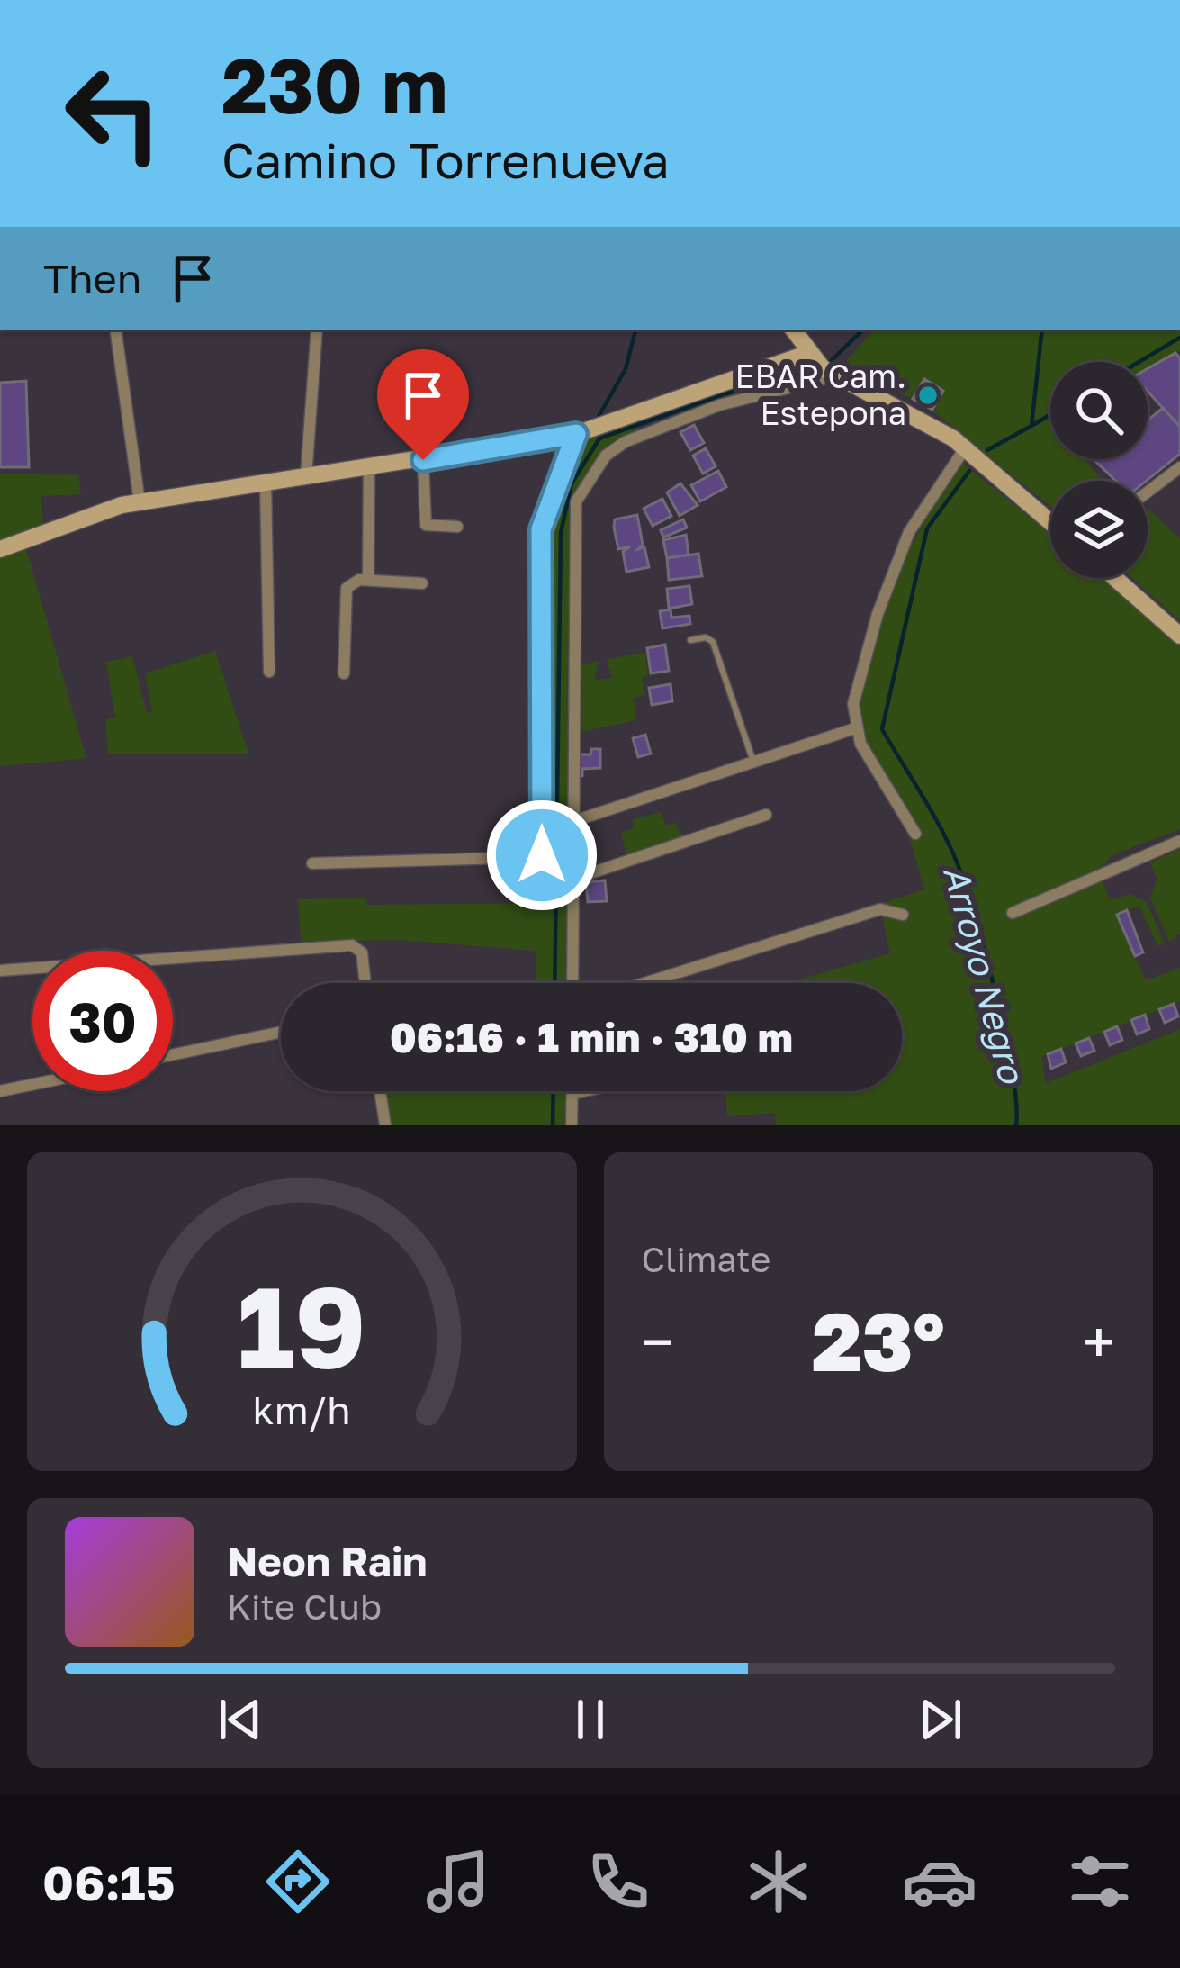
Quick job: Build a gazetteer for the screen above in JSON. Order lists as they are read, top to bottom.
{
  "water": ["Arroyo Negro"],
  "places": ["EBAR Cam. Estepona"],
  "page": {
    "turn": ["230 m", "Camino Torrenueva"],
    "then": "Then",
    "limit": "30",
    "trip": "06:16 · 1 min · 310 m",
    "tile": "Climate",
    "heat": ["−", "23°", "+"],
    "song": ["Neon Rain", "Kite Club"],
    "tabs": "06:15",
    "gauge": ["19", "km/h"]
  }
}
